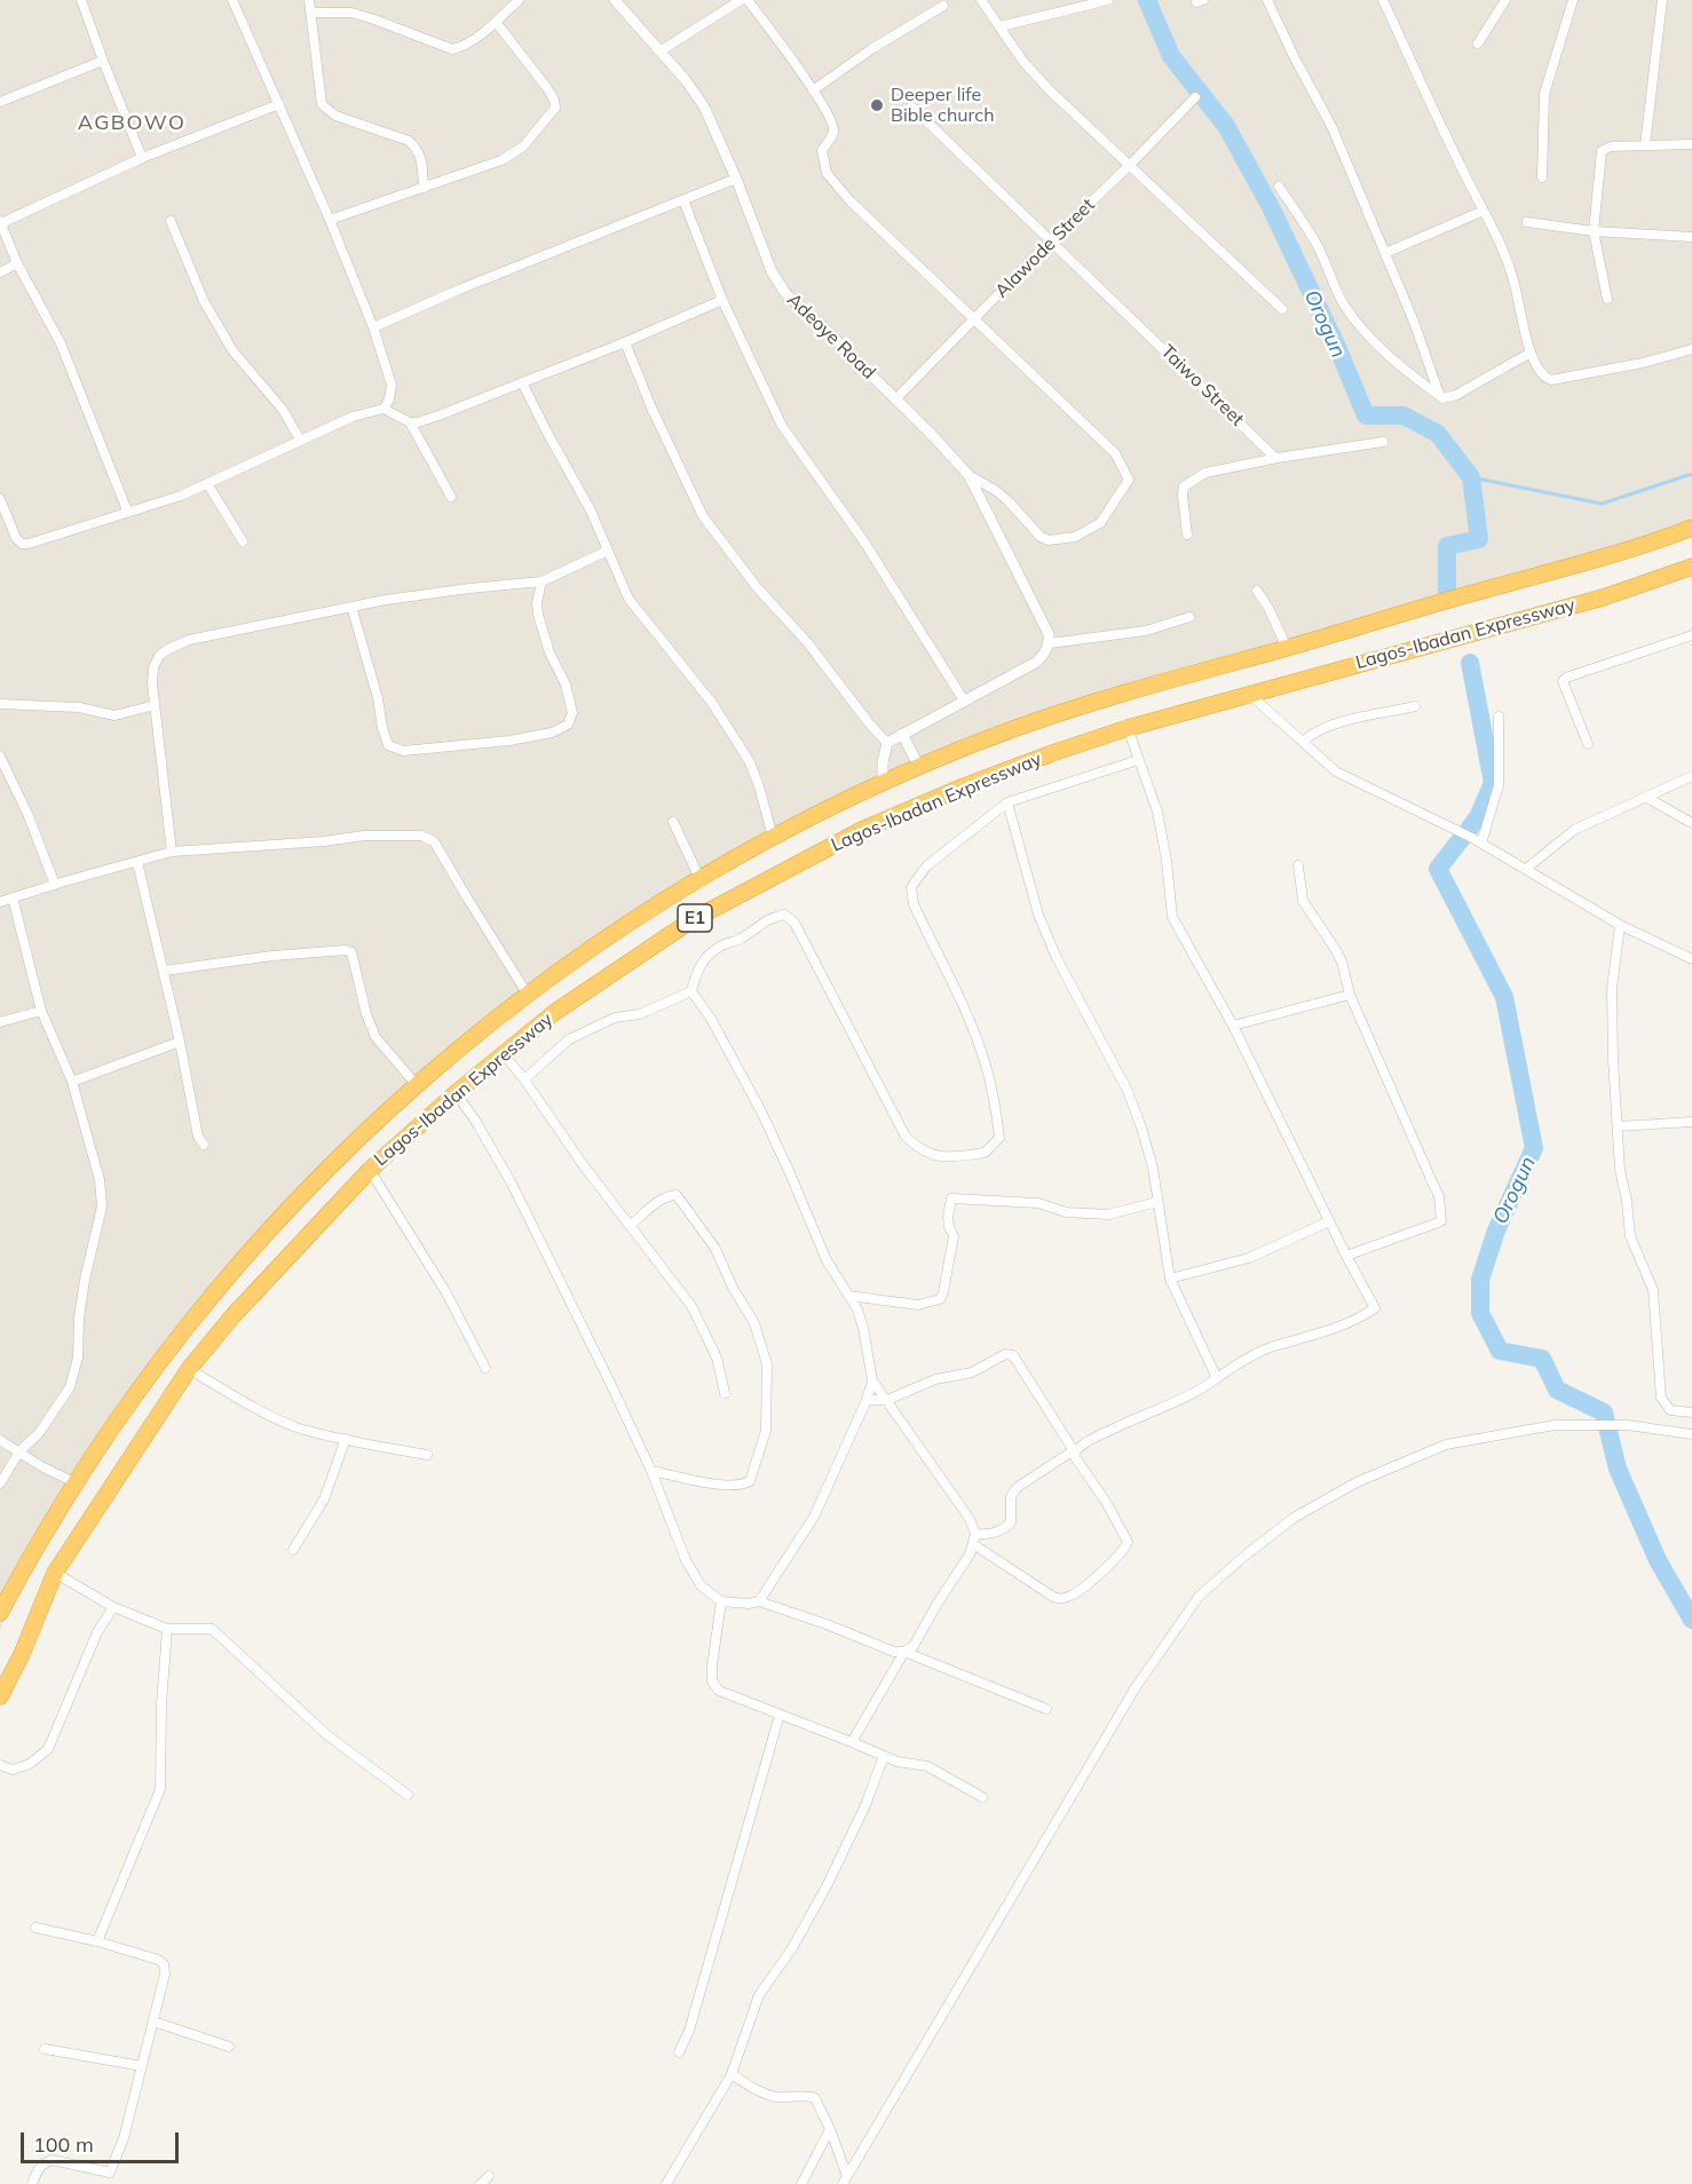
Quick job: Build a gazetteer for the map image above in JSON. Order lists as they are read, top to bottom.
{
  "streets": {
    "highway": ["Lagos-Ibadan Expressway", "E1"],
    "street": ["Alawode Street", "Adeoye Road", "Taiwo Street"]
  },
  "crossings": [
    ["Alawode Street", "Adeoye Road"],
    ["Alawode Street", "Taiwo Street"]
  ],
  "districts": ["AGBOWO"],
  "water": ["Orogun"],
  "places": ["Deeper life Bible church"],
  "scale_bar": "100 m"
}
